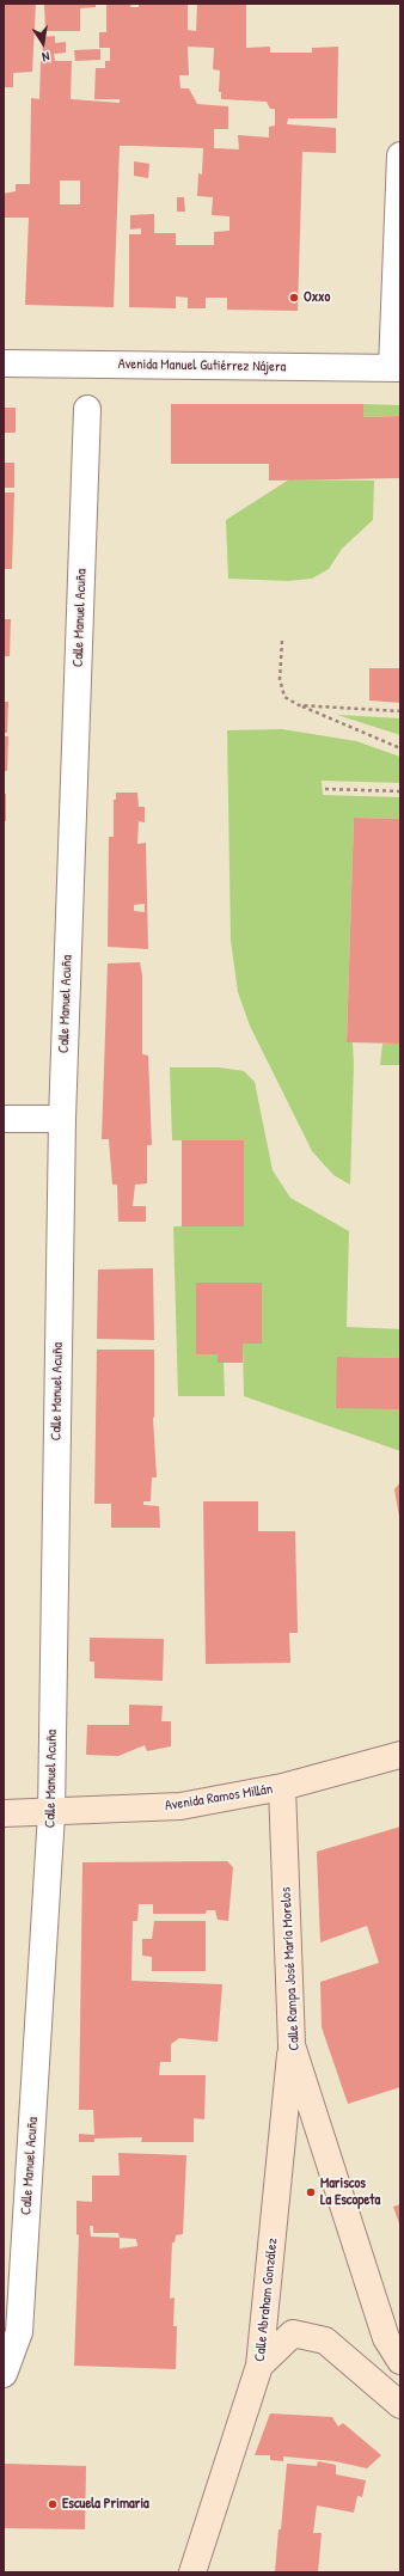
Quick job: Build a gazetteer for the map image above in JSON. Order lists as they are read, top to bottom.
{
  "streets": {
    "main road": ["Avenida Ramos Millán", "Calle Rampa José María Morelos", "Calle Abraham González"],
    "street": ["Avenida Manuel Gutiérrez Nájera", "Calle Manuel Acuña"]
  },
  "crossings": [
    ["Calle Manuel Acuña", "Avenida Ramos Millán"],
    ["Avenida Ramos Millán", "Calle Rampa José María Morelos"],
    ["Calle Rampa José María Morelos", "Calle Abraham González"]
  ],
  "places": ["Oxxo", "Mariscos La Escopeta", "Escuela Primaria"],
  "north": "bottom"
}
